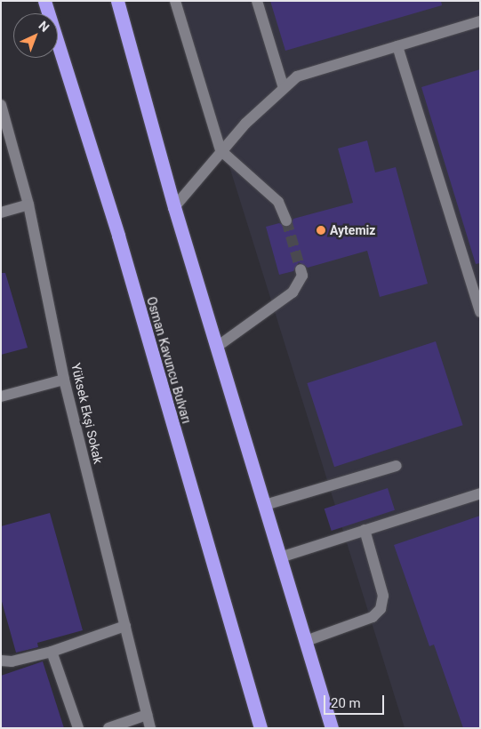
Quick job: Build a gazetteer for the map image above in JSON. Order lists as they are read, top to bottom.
{
  "streets": {
    "highway": ["Osman Kavuncu Bulvarı"],
    "street": ["Yüksek Ekşi Sokak"]
  },
  "places": ["Aytemiz"],
  "scale_bar": "20 m",
  "north": "top right"
}
